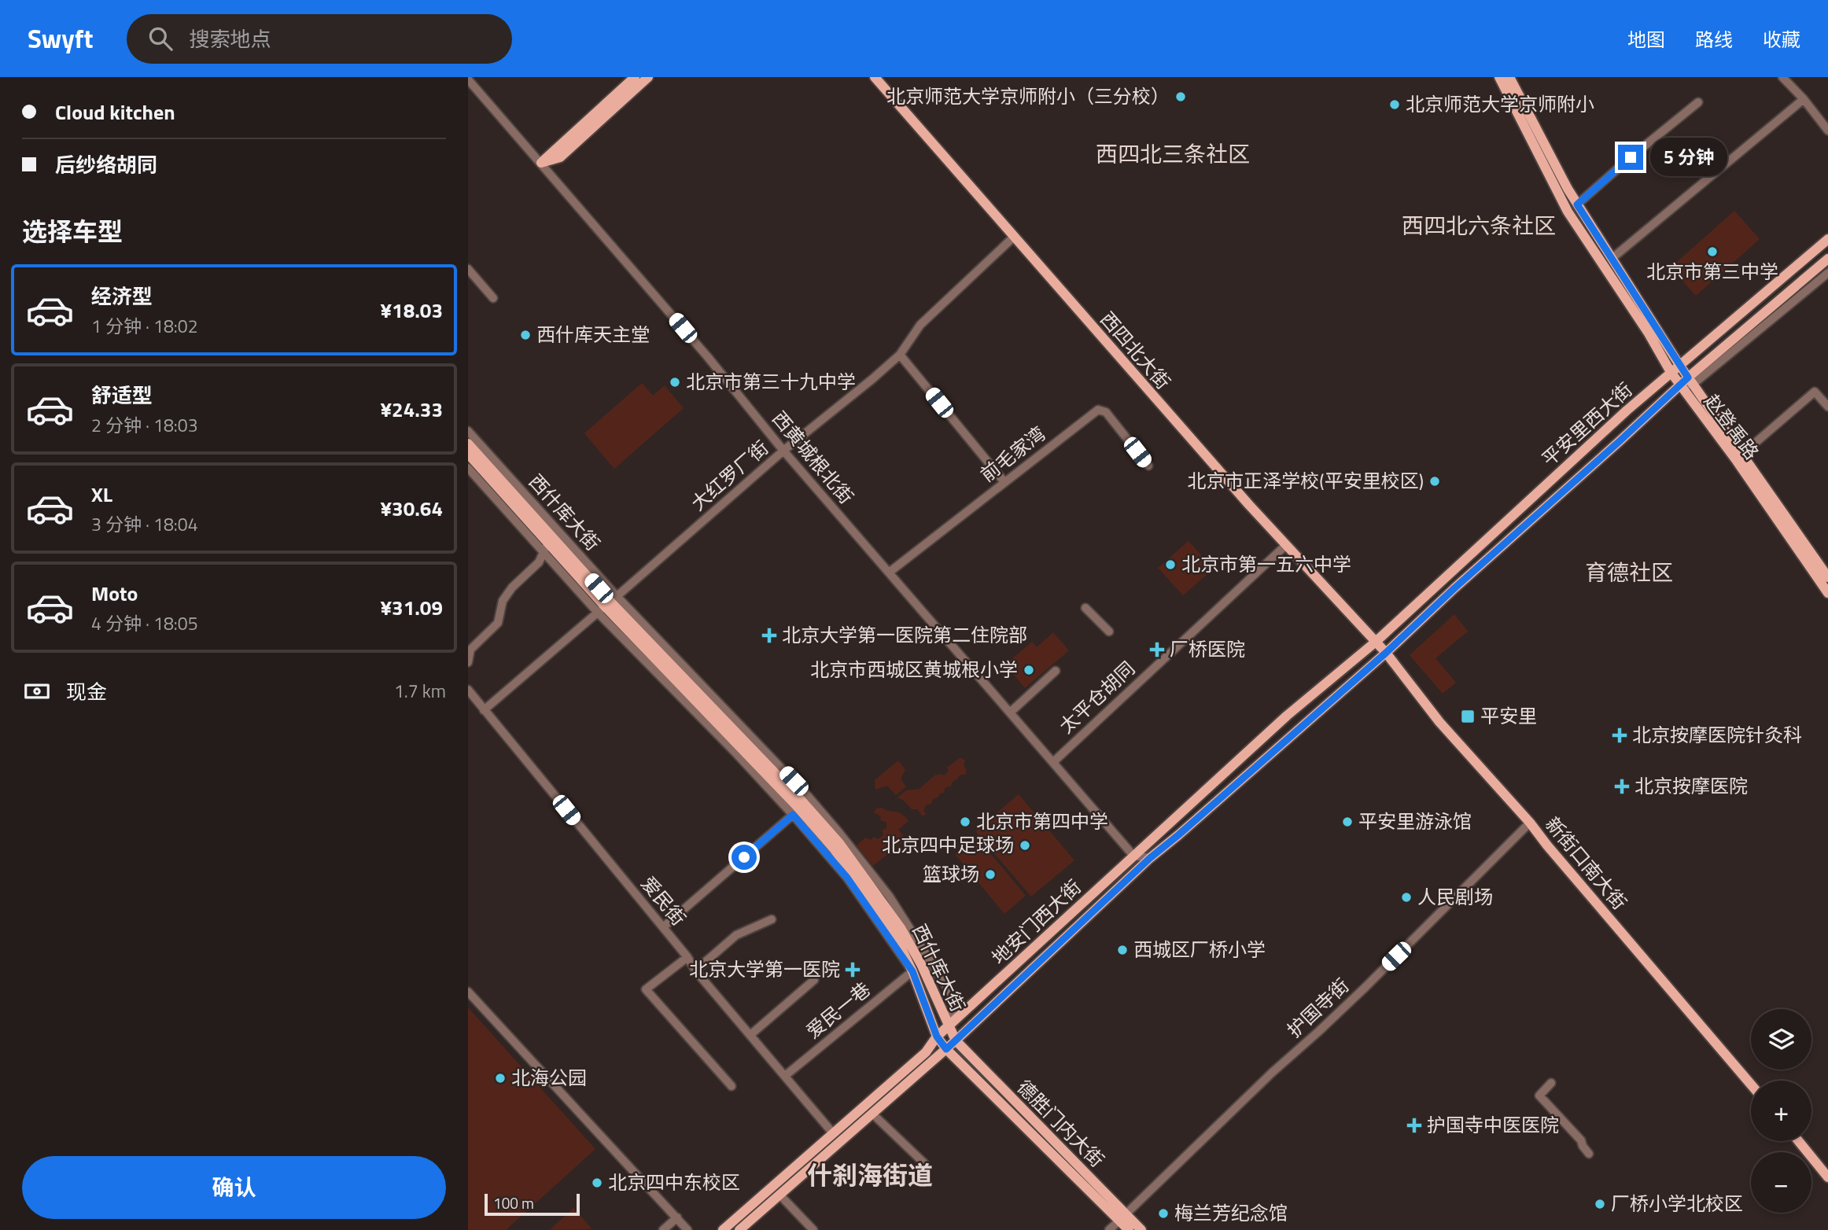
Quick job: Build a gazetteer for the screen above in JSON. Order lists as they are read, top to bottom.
{
  "streets": {
    "main road": [
      "西四北大街",
      "平安里西大街",
      "赵登禹路",
      "西什库大街",
      "新街口南大街",
      "地安门西大街",
      "德胜门内大街"
    ],
    "street": [
      "前毛家湾",
      "西黄城根北街",
      "大红罗厂街",
      "太平仓胡同",
      "爱民街",
      "护国寺街",
      "爱民一巷"
    ]
  },
  "crossings": [
    ["西四北大街", "平安里西大街"],
    ["西四北大街", "大红罗厂街"],
    ["西四北大街", "太平仓胡同"],
    ["西四北大街", "新街口南大街"],
    ["西四北大街", "地安门西大街"],
    ["平安里西大街", "赵登禹路"],
    ["平安里西大街", "新街口南大街"],
    ["平安里西大街", "地安门西大街"],
    ["前毛家湾", "西黄城根北街"],
    ["西黄城根北街", "大红罗厂街"],
    ["西黄城根北街", "太平仓胡同"],
    ["西黄城根北街", "地安门西大街"],
    ["大红罗厂街", "西什库大街"],
    ["大红罗厂街", "爱民街"],
    ["西什库大街", "地安门西大街"],
    ["西什库大街", "爱民一巷"],
    ["西什库大街", "德胜门内大街"],
    ["新街口南大街", "地安门西大街"],
    ["新街口南大街", "护国寺街"],
    ["爱民街", "地安门西大街"],
    ["爱民街", "爱民一巷"],
    ["地安门西大街", "德胜门内大街"],
    ["护国寺街", "德胜门内大街"]
  ],
  "districts": [
    "西四北三条社区",
    "西四北六条社区",
    "育德社区",
    "什刹海街道"
  ],
  "places": {
    "other": [
      "北京师范大学京师附小（三分校）",
      "北京师范大学京师附小",
      "北京市第三中学",
      "西什库天主堂",
      "北京市第三十九中学",
      "北京市正泽学校(平安里校区)",
      "北京市第一五六中学",
      "北京市西城区黄城根小学",
      "北京市第四中学",
      "平安里游泳馆",
      "北京四中足球场",
      "篮球场",
      "人民剧场",
      "西城区厂桥小学",
      "北海公园",
      "北京四中东校区",
      "厂桥小学北校区",
      "梅兰芳纪念馆"
    ],
    "health": [
      "北京大学第一医院第二住院部",
      "厂桥医院",
      "北京按摩医院针灸科",
      "北京按摩医院",
      "北京大学第一医院",
      "护国寺中医医院"
    ],
    "transit": ["平安里"]
  },
  "scale_bar": "100 m",
  "page": {
    "header": "Swyft",
    "search": "搜索地点",
    "nav": ["地图", "路线", "收藏"],
    "banner": ["Cloud kitchen", "后纱络胡同"],
    "bubble": "5 分钟",
    "heading": "选择车型",
    "list": [
      {
        "name": "经济型",
        "note": "1 分钟 · 18:02",
        "value": "¥18.03"
      },
      {
        "name": "舒适型",
        "note": "2 分钟 · 18:03",
        "value": "¥24.33"
      },
      {
        "name": "XL",
        "note": "3 分钟 · 18:04",
        "value": "¥30.64"
      },
      {
        "name": "Moto",
        "note": "4 分钟 · 18:05",
        "value": "¥31.09"
      }
    ],
    "pay": ["现金", "1.7 km"],
    "map_buttons": ["+", "−"],
    "buttons": "确认",
    "scale": "100 m"
  }
}
